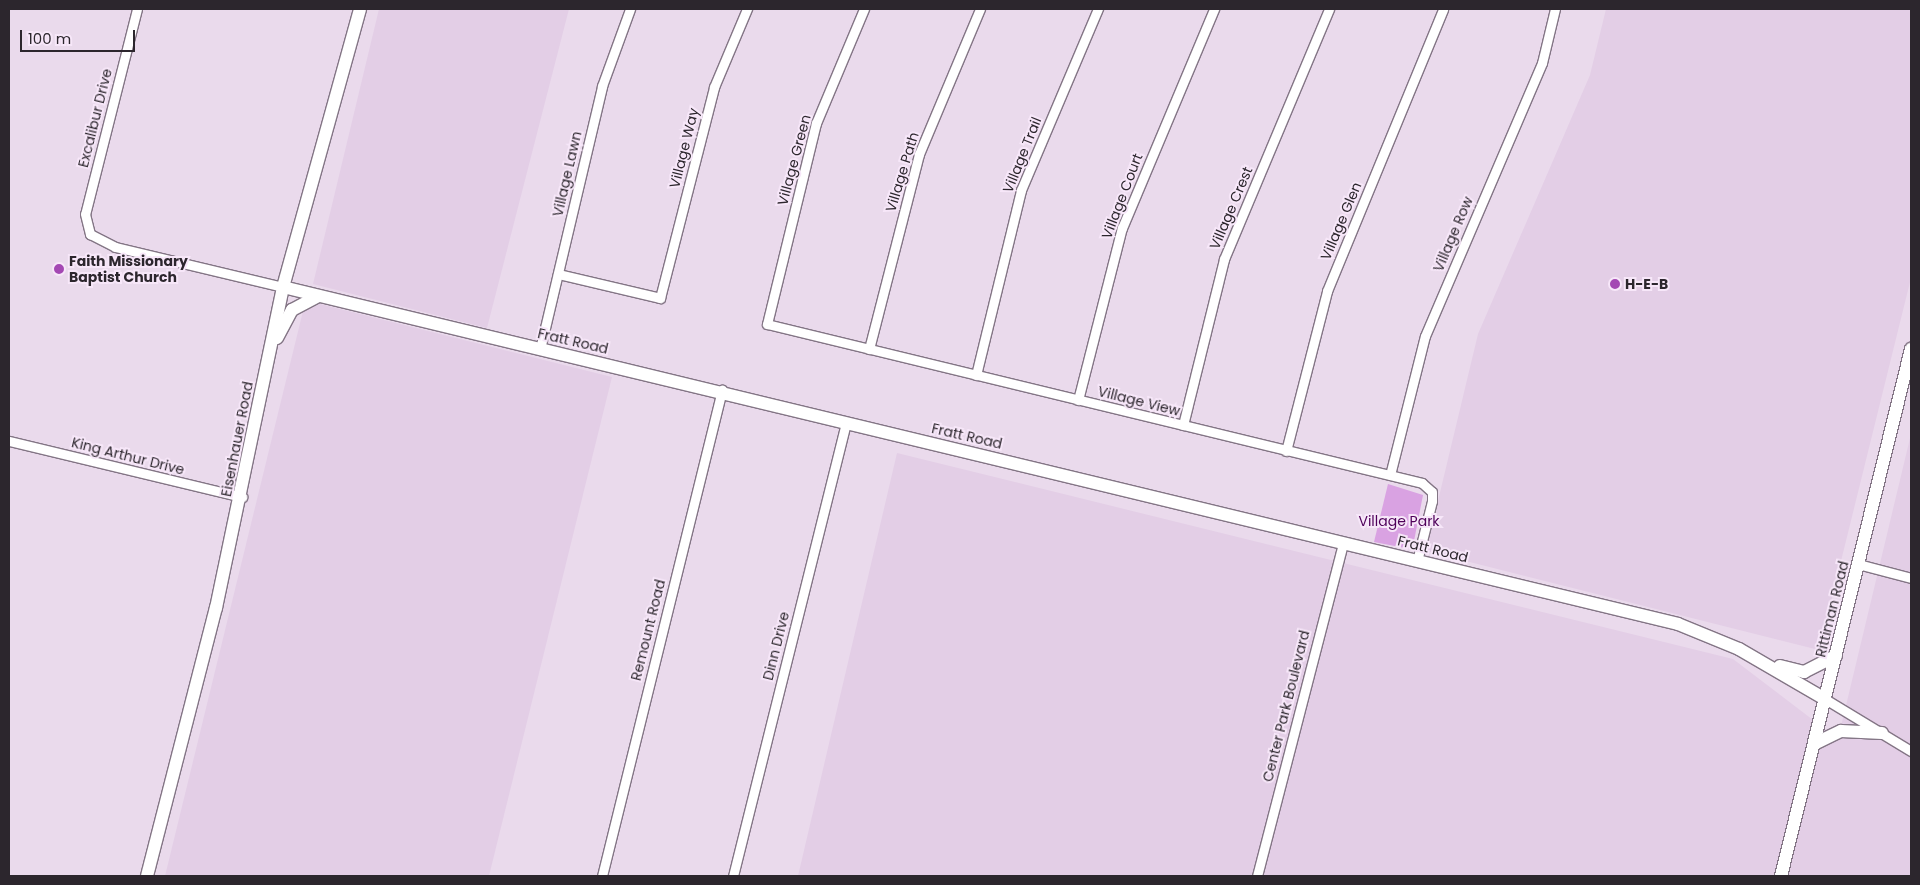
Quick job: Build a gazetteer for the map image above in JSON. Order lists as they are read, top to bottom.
{
  "streets": {
    "main road": ["Fratt Road", "Eisenhauer Road", "Rittiman Road"],
    "street": [
      "Excalibur Drive",
      "Village Way",
      "Village Trail",
      "Village Green",
      "Village Path",
      "Village Lawn",
      "Village Court",
      "Village Crest",
      "Village Glen",
      "Village Row",
      "Village View",
      "King Arthur Drive",
      "Remount Road",
      "Dinn Drive",
      "Center Park Boulevard"
    ]
  },
  "crossings": [
    ["Excalibur Drive", "Fratt Road"],
    ["Village Way", "Village Lawn"],
    ["Village Trail", "Village View"],
    ["Village Green", "Village View"],
    ["Village Path", "Village View"],
    ["Village Lawn", "Fratt Road"],
    ["Village Court", "Village View"],
    ["Village Crest", "Village View"],
    ["Village Glen", "Village View"],
    ["Village Row", "Village View"],
    ["Fratt Road", "Village View"],
    ["Fratt Road", "Eisenhauer Road"],
    ["Fratt Road", "Rittiman Road"],
    ["Fratt Road", "Remount Road"],
    ["Fratt Road", "Dinn Drive"],
    ["Fratt Road", "Center Park Boulevard"],
    ["Eisenhauer Road", "King Arthur Drive"]
  ],
  "parks": ["Village Park"],
  "places": ["Faith Missionary Baptist Church", "H-E-B"],
  "scale_bar": "100 m"
}
